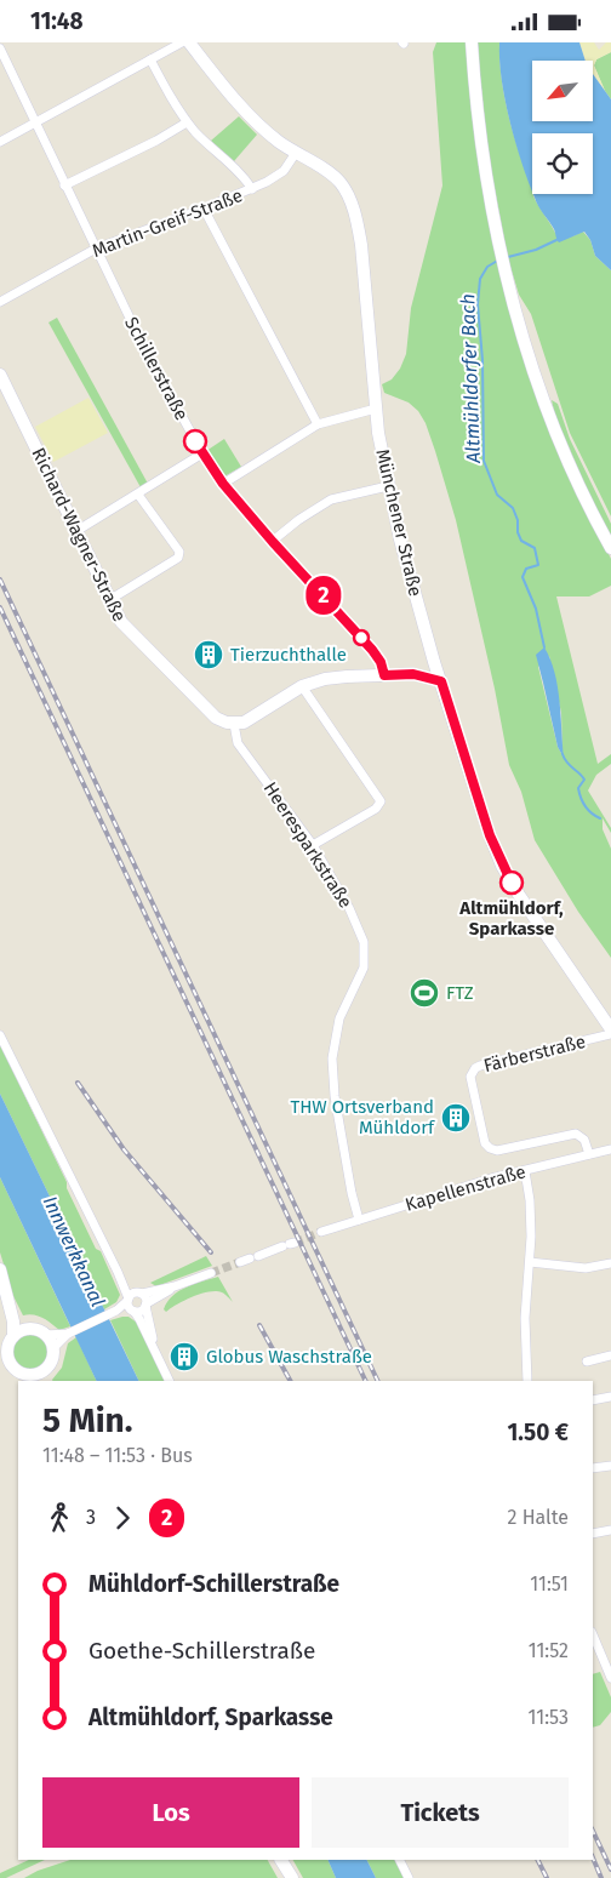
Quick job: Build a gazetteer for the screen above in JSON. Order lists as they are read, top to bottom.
{
  "streets": {
    "street": [
      "Martin-Greif-Straße",
      "Schillerstraße",
      "Münchener Straße",
      "Richard-Wagner-Straße",
      "Heeresparkstraße",
      "Färberstraße",
      "Kapellenstraße"
    ]
  },
  "crossings": [
    ["Martin-Greif-Straße", "Schillerstraße"],
    ["Martin-Greif-Straße", "Münchener Straße"],
    ["Münchener Straße", "Färberstraße"],
    ["Richard-Wagner-Straße", "Heeresparkstraße"],
    ["Heeresparkstraße", "Kapellenstraße"],
    ["Färberstraße", "Kapellenstraße"]
  ],
  "water": ["Altmühldorfer Bach", "Innwerkkanal"],
  "places": {
    "building": ["Tierzuchthalle", "THW Ortsverband Mühldorf", "Globus Waschstraße"],
    "other": ["Altmühldorf, Sparkasse"],
    "sports": ["FTZ"]
  },
  "lines": ["bus line 2"],
  "north": "bottom left",
  "page": {
    "status": "11:48",
    "on_map": "2",
    "heading": ["5 Min.", "11:48 – 11:53 · Bus", "1.50 €"],
    "legs": ["3", "2", "2 Halte"],
    "list": [
      {
        "name": "Mühldorf-Schillerstraße",
        "value": "11:51"
      },
      {
        "name": "Goethe-Schillerstraße",
        "value": "11:52"
      },
      {
        "name": "Altmühldorf, Sparkasse",
        "value": "11:53"
      }
    ],
    "buttons": ["Los", "Tickets"]
  }
}
